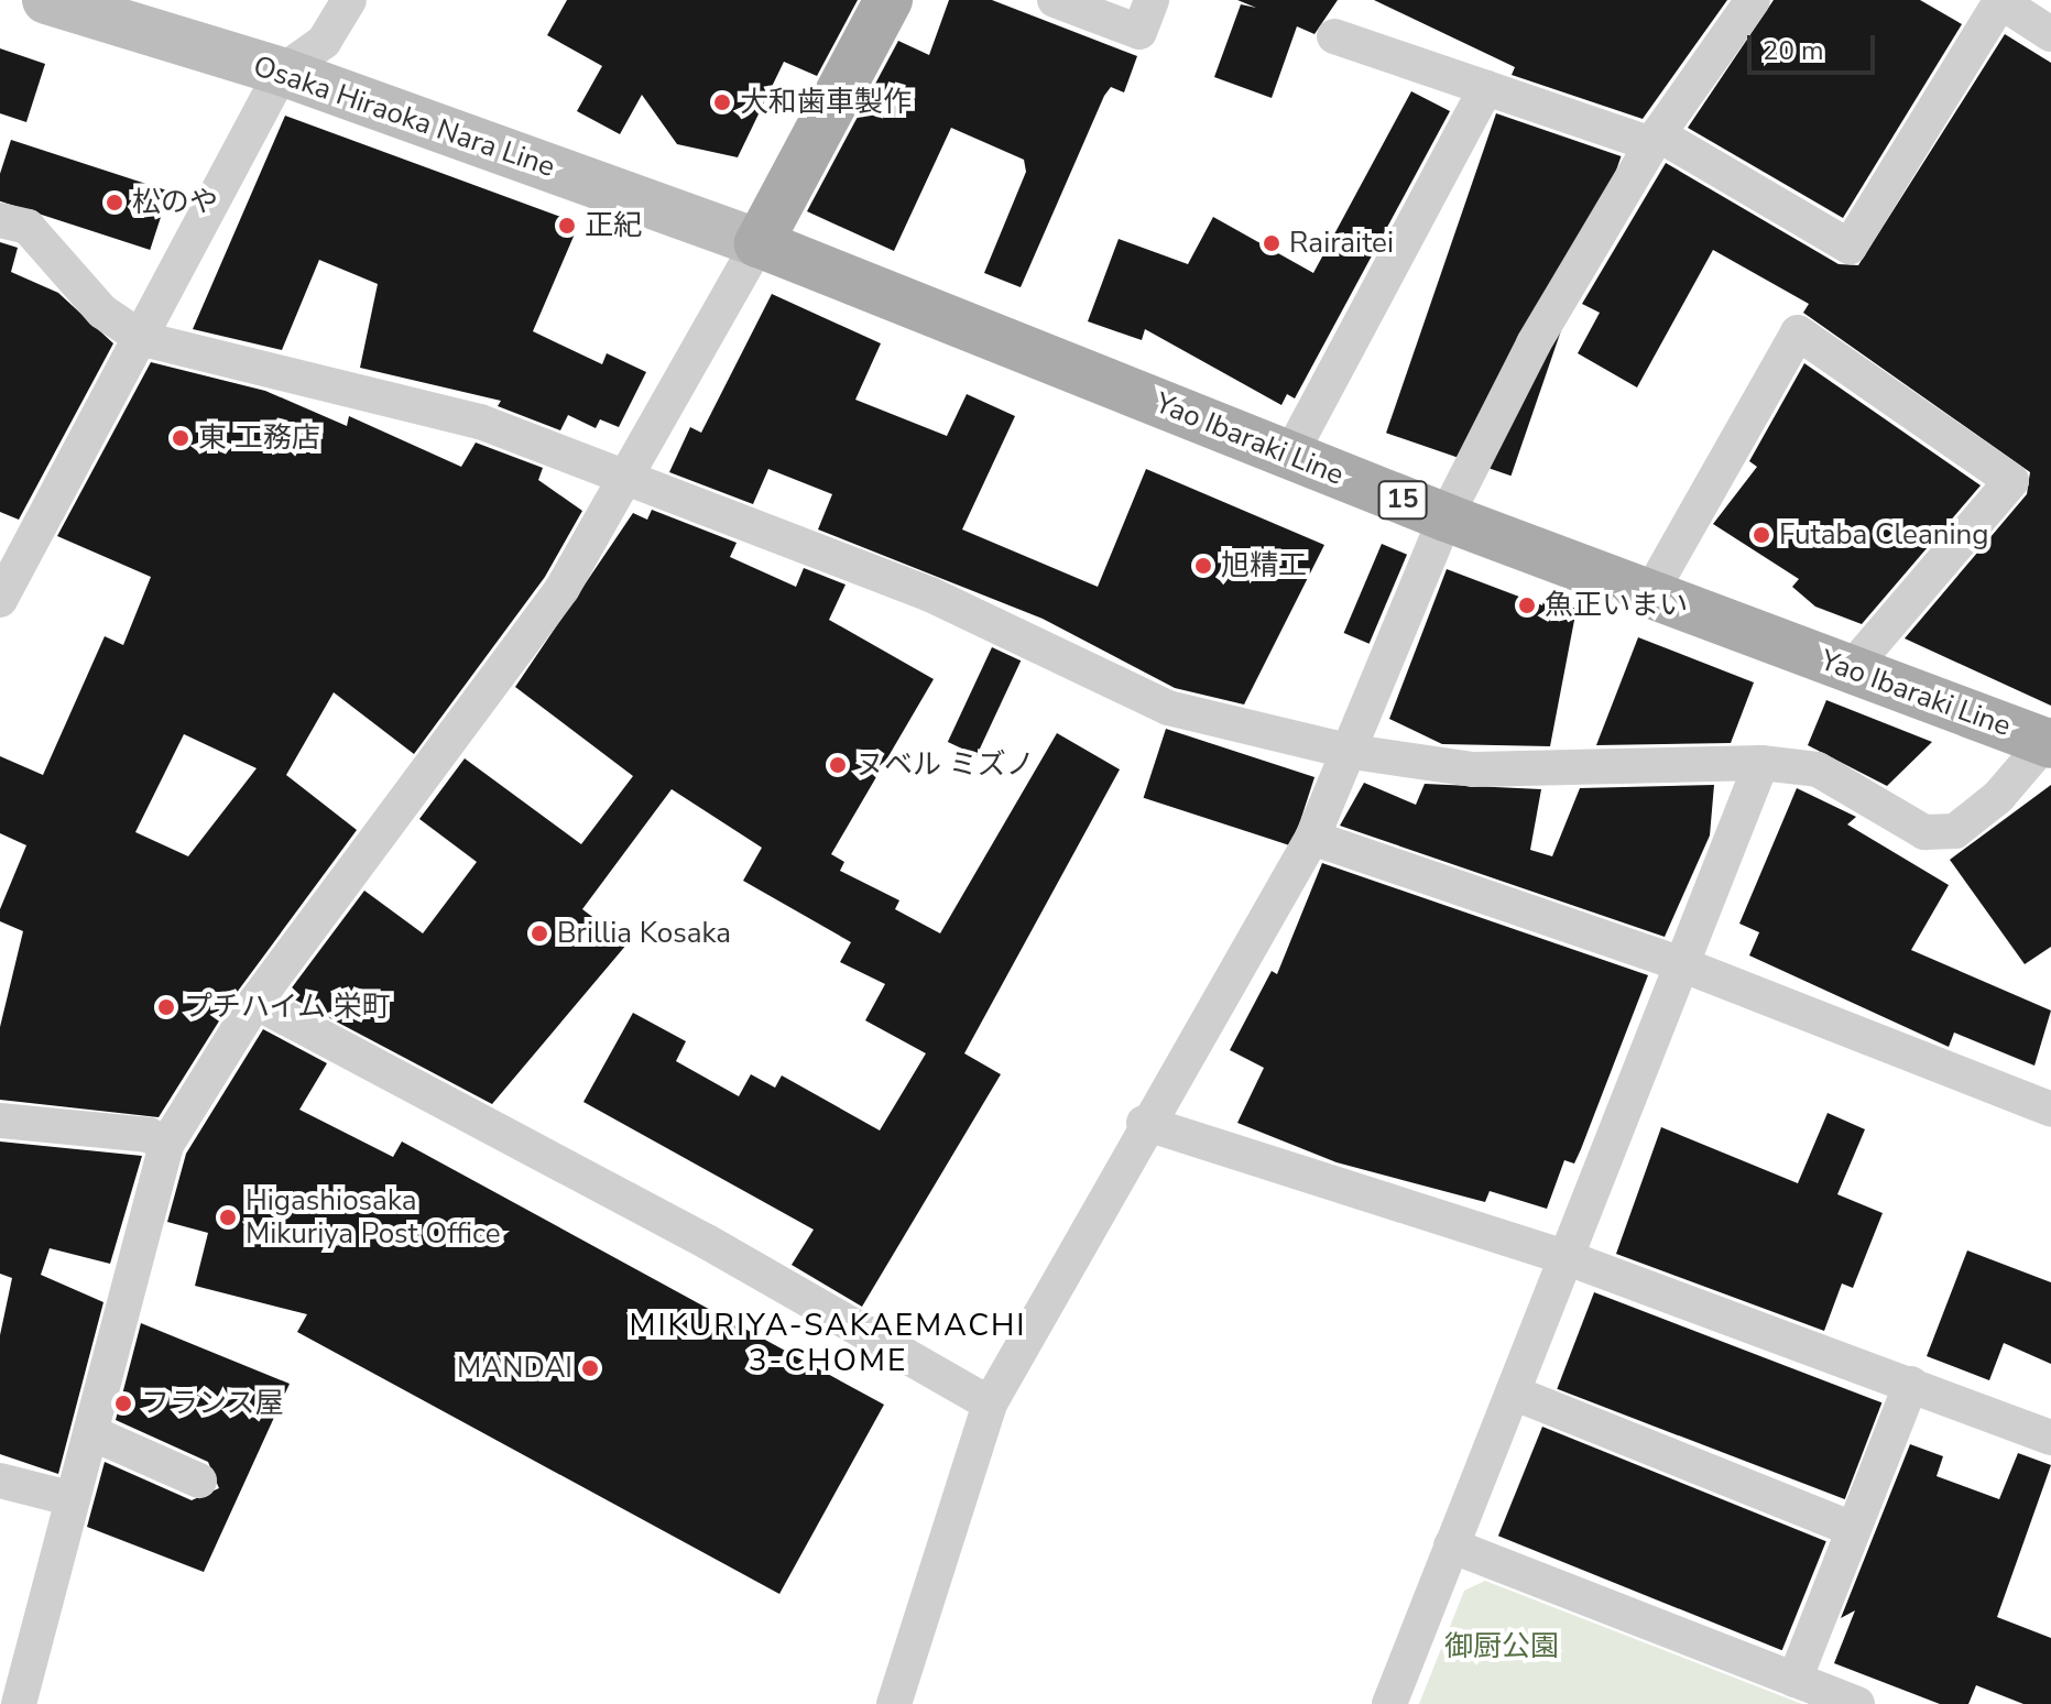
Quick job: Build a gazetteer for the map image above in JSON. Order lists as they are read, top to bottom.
{
  "streets": {
    "main road": ["Osaka Hiraoka Nara Line", "Yao Ibaraki Line", "15"]
  },
  "crossings": [
    ["Osaka Hiraoka Nara Line", "Yao Ibaraki Line"]
  ],
  "districts": ["MIKURIYA-SAKAEMACHI 3-CHOME"],
  "parks": ["御厨公園"],
  "places": [
    "大和歯車製作",
    "松のや",
    "正紀",
    "Rairaitei",
    "東 工務店",
    "Futaba Cleaning",
    "旭精工",
    "魚正いまい",
    "ヌベル ミズノ",
    "Brillia Kosaka",
    "プチハイム 栄町",
    "Higashiosaka Mikuriya Post Office",
    "MANDAI",
    "フランス屋"
  ],
  "scale_bar": "20 m"
}
